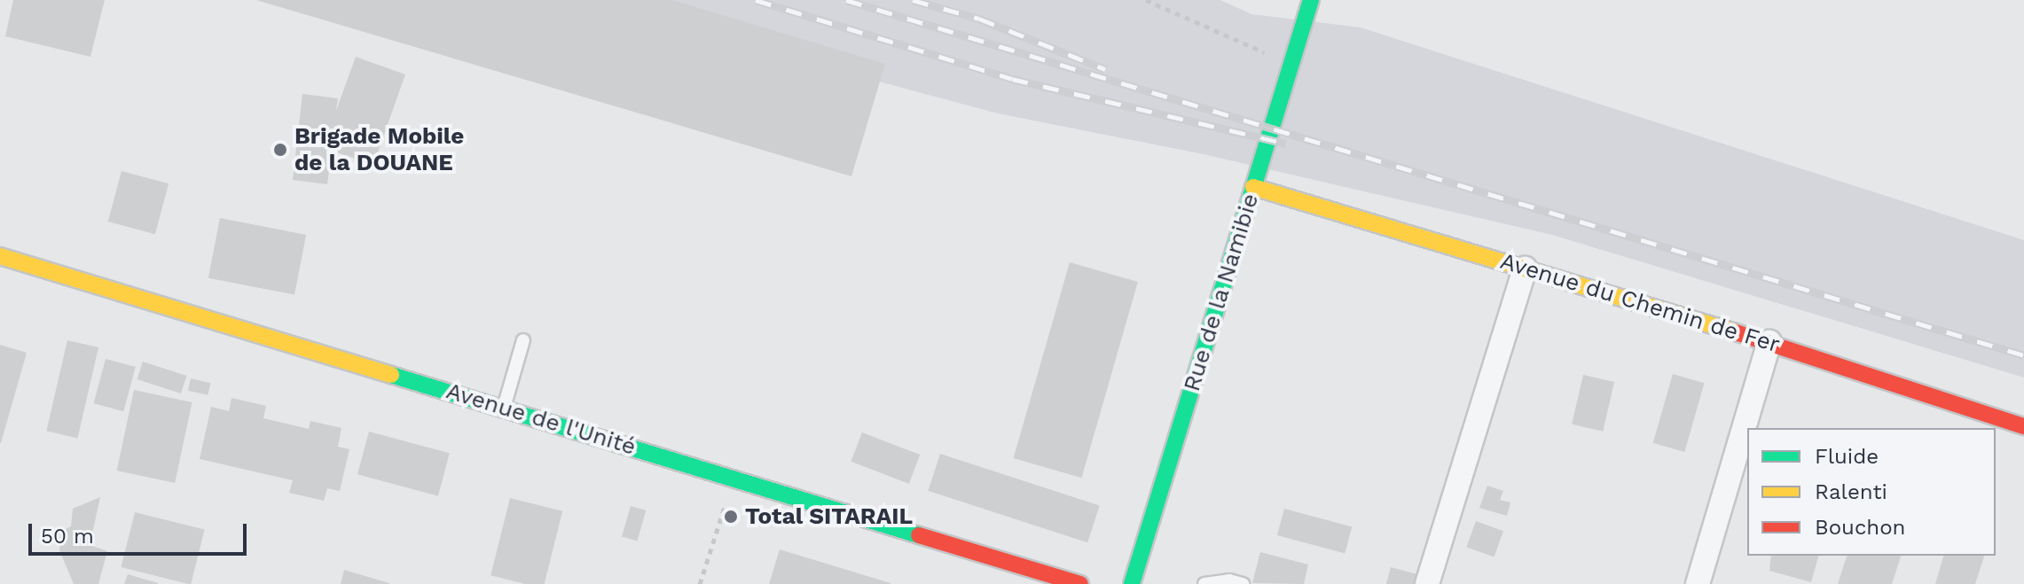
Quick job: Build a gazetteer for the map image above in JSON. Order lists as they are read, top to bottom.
{
  "streets": {
    "street": ["Rue de la Namibie", "Avenue du Chemin de Fer", "Avenue de l'Unité"]
  },
  "crossings": [
    ["Rue de la Namibie", "Avenue du Chemin de Fer"]
  ],
  "places": ["Brigade Mobile de la DOUANE", "Total SITARAIL"],
  "legend": ["Fluide", "Ralenti", "Bouchon"],
  "scale_bar": "50 m"
}
